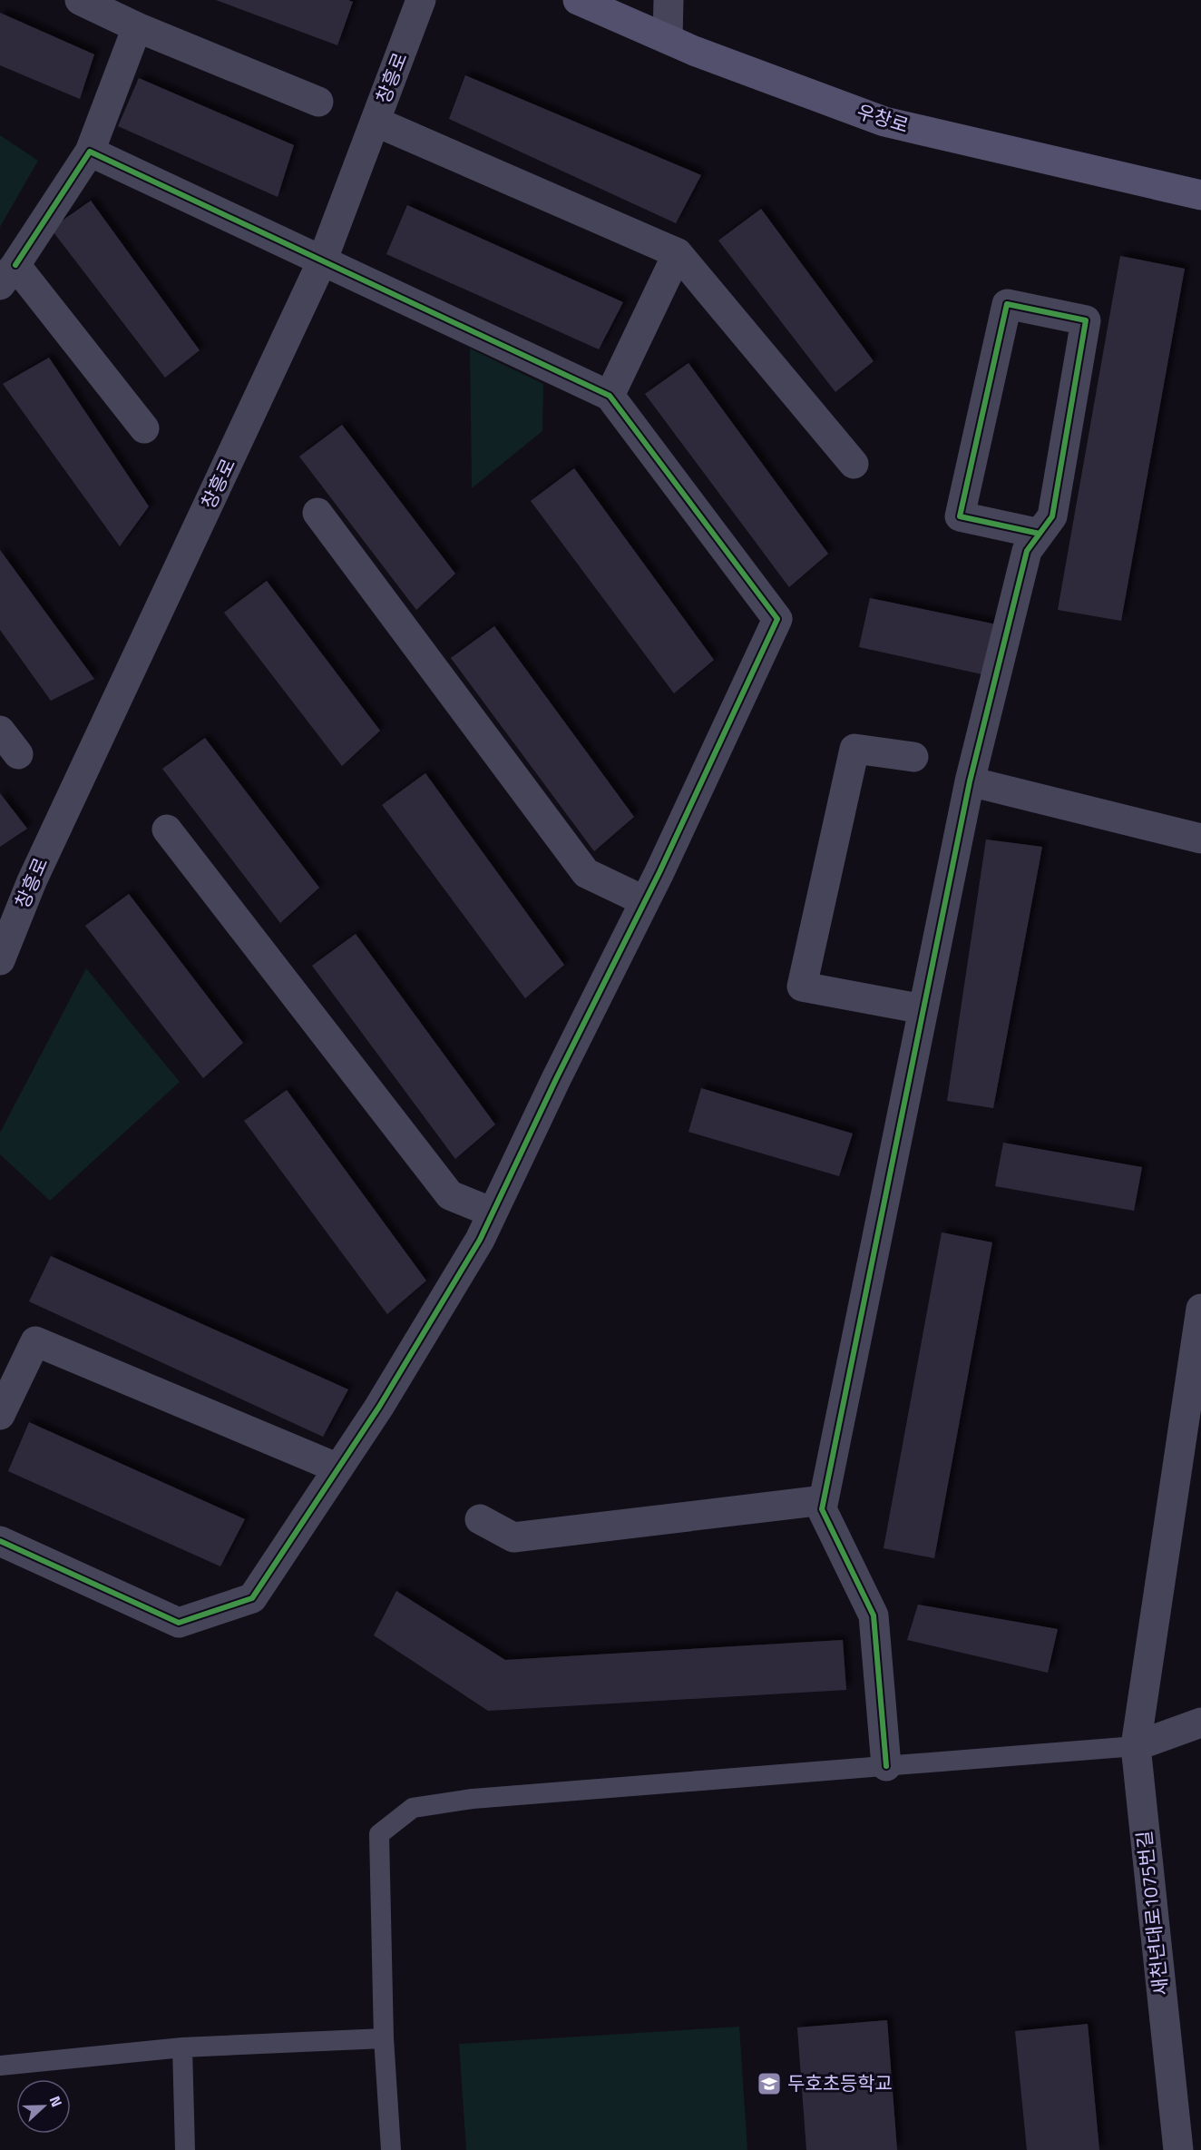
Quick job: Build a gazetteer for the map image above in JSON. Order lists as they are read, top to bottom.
{
  "streets": {
    "main road": ["우창로"],
    "street": ["창흥로", "새천년대로1075번길"]
  },
  "places": {
    "school or university": ["두호초등학교"]
  },
  "north": "right"
}
